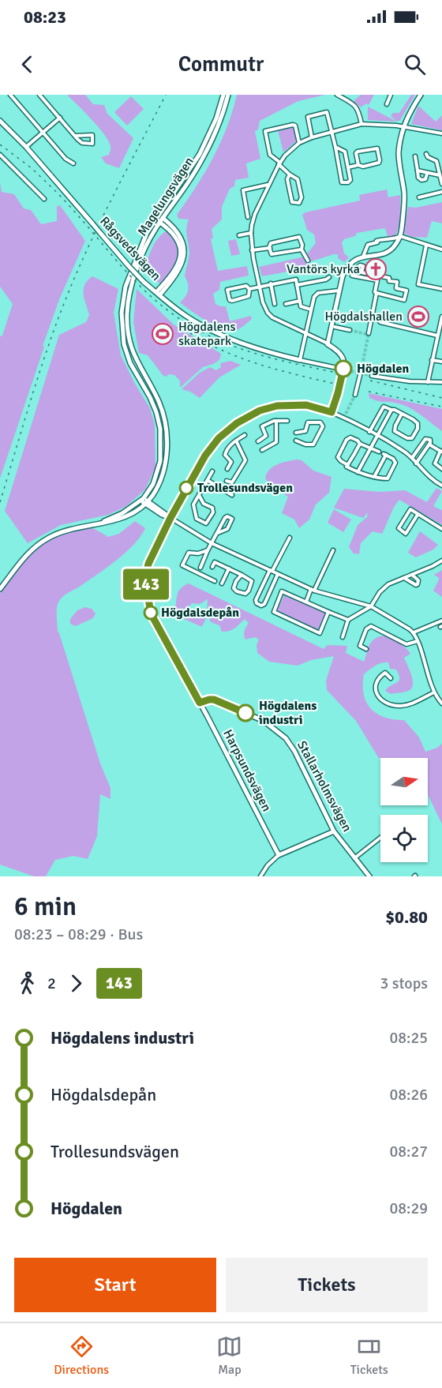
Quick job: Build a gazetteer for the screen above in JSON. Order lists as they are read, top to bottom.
{
  "streets": {
    "street": [
      "Magelungsvägen",
      "Rågsvedsvägen",
      "Harpsundsvägen",
      "Stallarholmsvägen"
    ]
  },
  "crossings": [
    ["Harpsundsvägen", "Stallarholmsvägen"]
  ],
  "places": {
    "church": ["Vantörs kyrka"],
    "sports": ["Högdalshallen", "Högdalens skatepark"],
    "other": [
      "Högdalen",
      "Trollesundsvägen",
      "Högdalsdepån",
      "Högdalens industri"
    ]
  },
  "lines": ["bus line 143"],
  "north": "right",
  "page": {
    "status": "08:23",
    "header": "Commutr",
    "on_map": "143",
    "heading": ["6 min", "08:23 – 08:29 · Bus", "$0.80"],
    "legs": ["2", "143", "3 stops"],
    "list": [
      {
        "name": "Högdalens industri",
        "value": "08:25"
      },
      {
        "name": "Högdalsdepån",
        "value": "08:26"
      },
      {
        "name": "Trollesundsvägen",
        "value": "08:27"
      },
      {
        "name": "Högdalen",
        "value": "08:29"
      }
    ],
    "buttons": ["Start", "Tickets"],
    "tabs": ["Directions", "Map", "Tickets"]
  }
}
